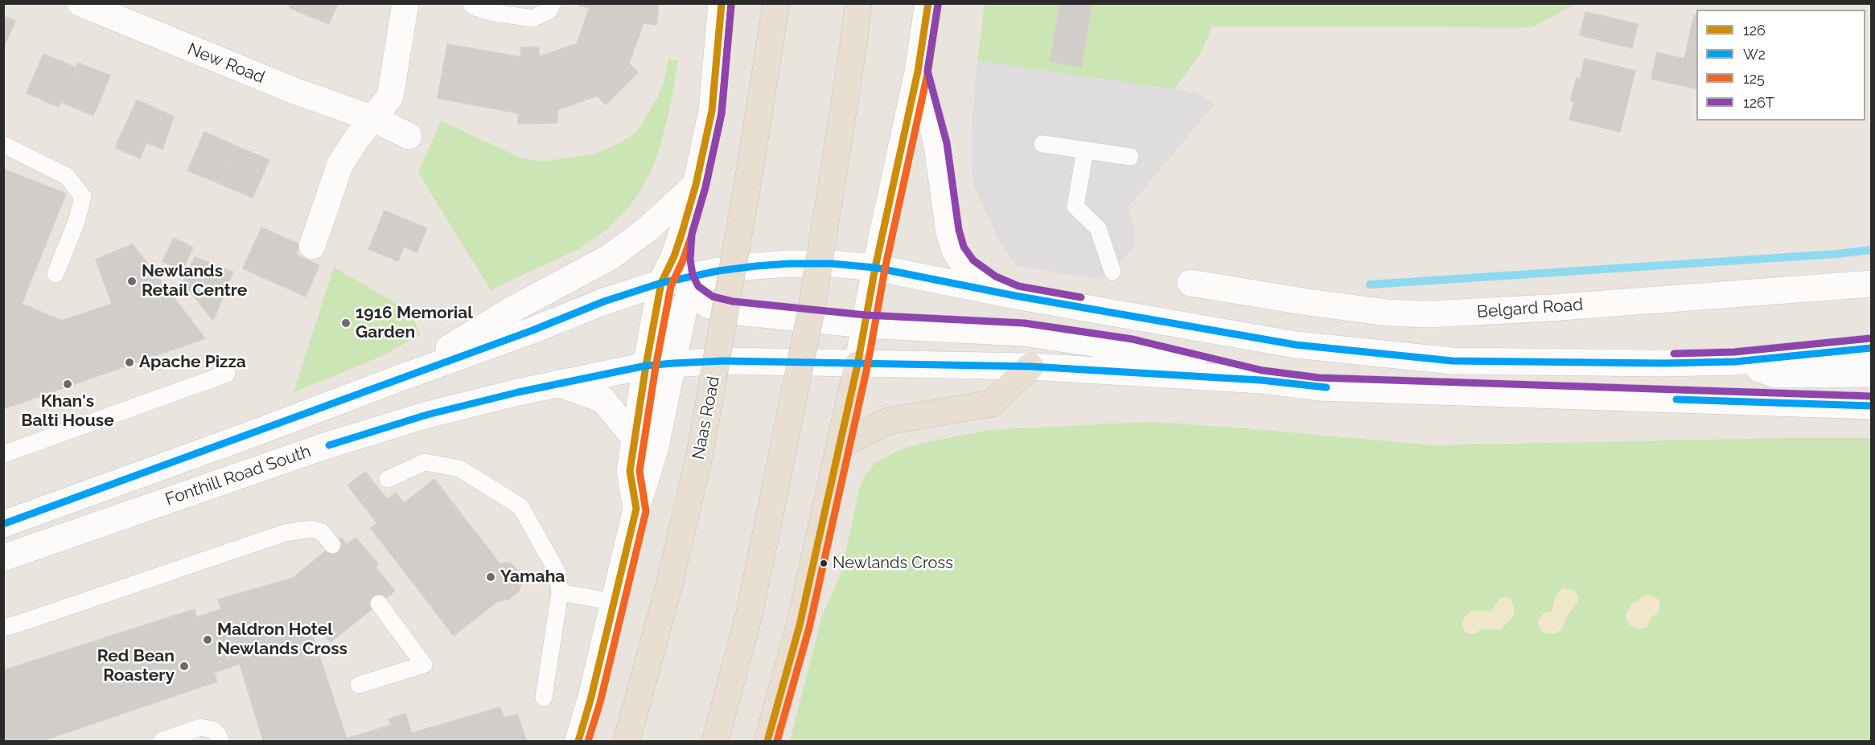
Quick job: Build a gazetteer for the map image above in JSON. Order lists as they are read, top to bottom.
{
  "streets": {
    "highway": ["Naas Road"],
    "main road": ["New Road", "Belgard Road", "Fonthill Road South"]
  },
  "places": [
    "Newlands Retail Centre",
    "1916 Memorial Garden",
    "Apache Pizza",
    "Khan's Balti House",
    "Newlands Cross",
    "Yamaha",
    "Maldron Hotel Newlands Cross",
    "Red Bean Roastery"
  ],
  "lines": [
    "transit line 126",
    "transit line 125",
    "transit line 126T",
    "transit line W2"
  ],
  "legend": [
    "126",
    "W2",
    "125",
    "126T"
  ]
}
